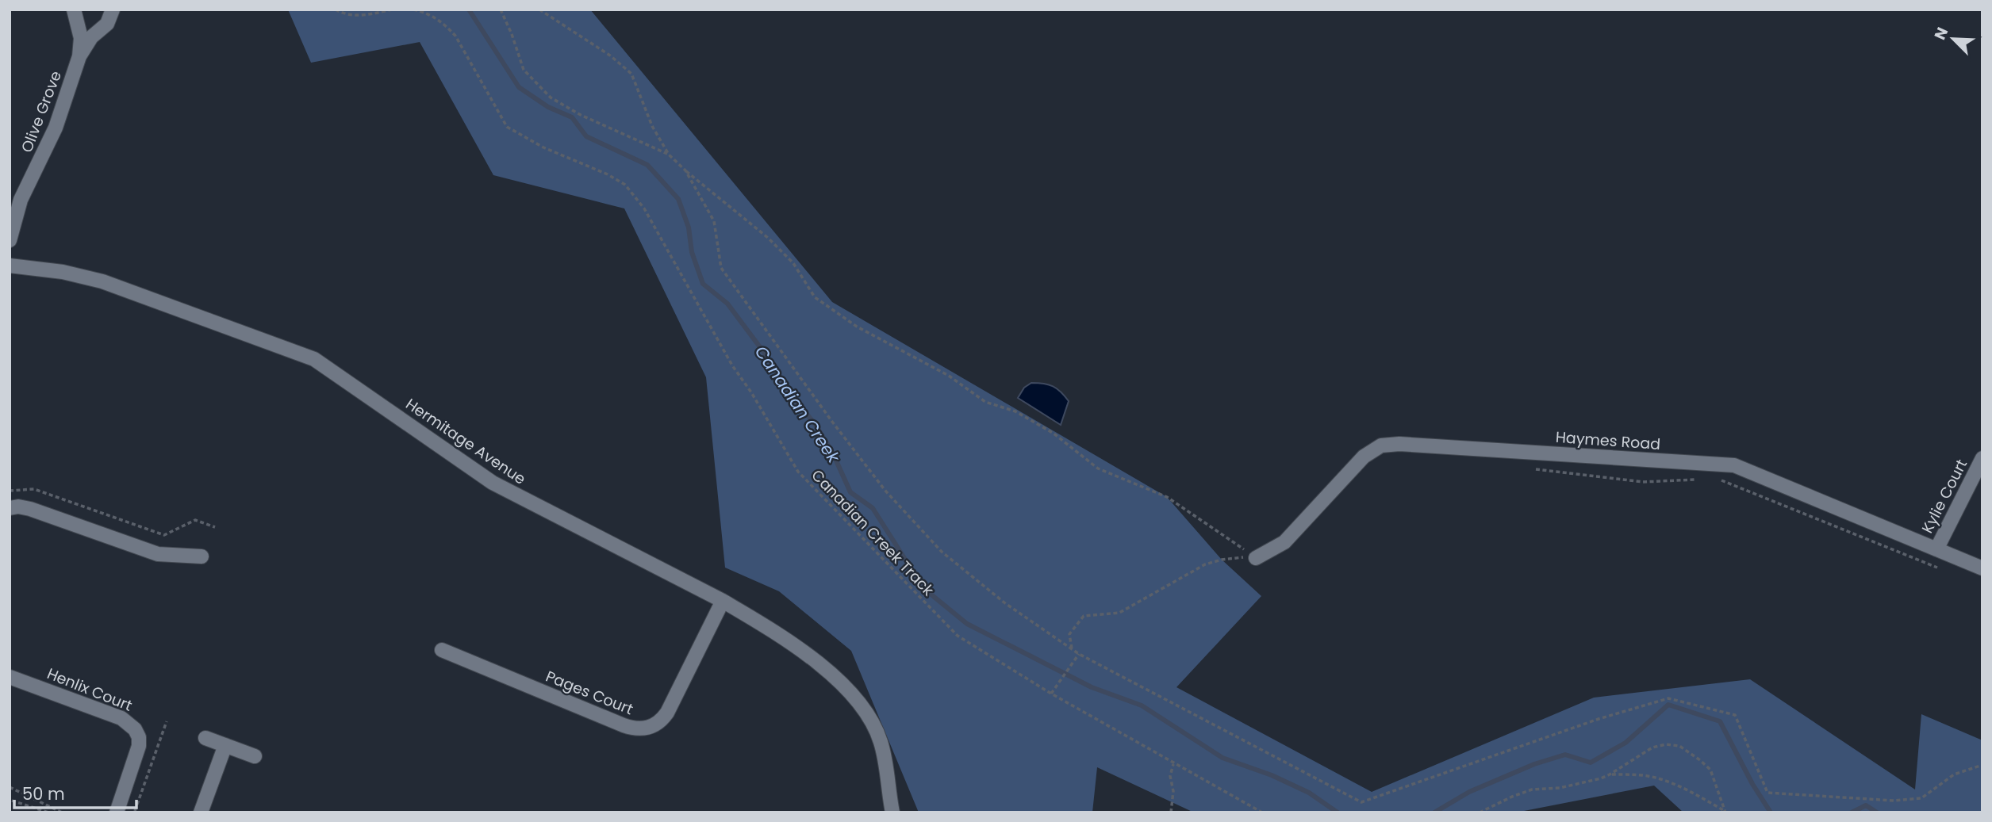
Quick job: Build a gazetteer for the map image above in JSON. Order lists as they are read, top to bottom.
{
  "streets": {
    "street": [
      "Olive Grove",
      "Haymes Road",
      "Hermitage Avenue",
      "Kylie Court",
      "Henlix Court",
      "Pages Court"
    ],
    "path": ["Canadian Creek Track"]
  },
  "crossings": [
    ["Haymes Road", "Kylie Court"],
    ["Hermitage Avenue", "Pages Court"]
  ],
  "water": ["Canadian Creek"],
  "scale_bar": "50 m",
  "north": "top left"
}
